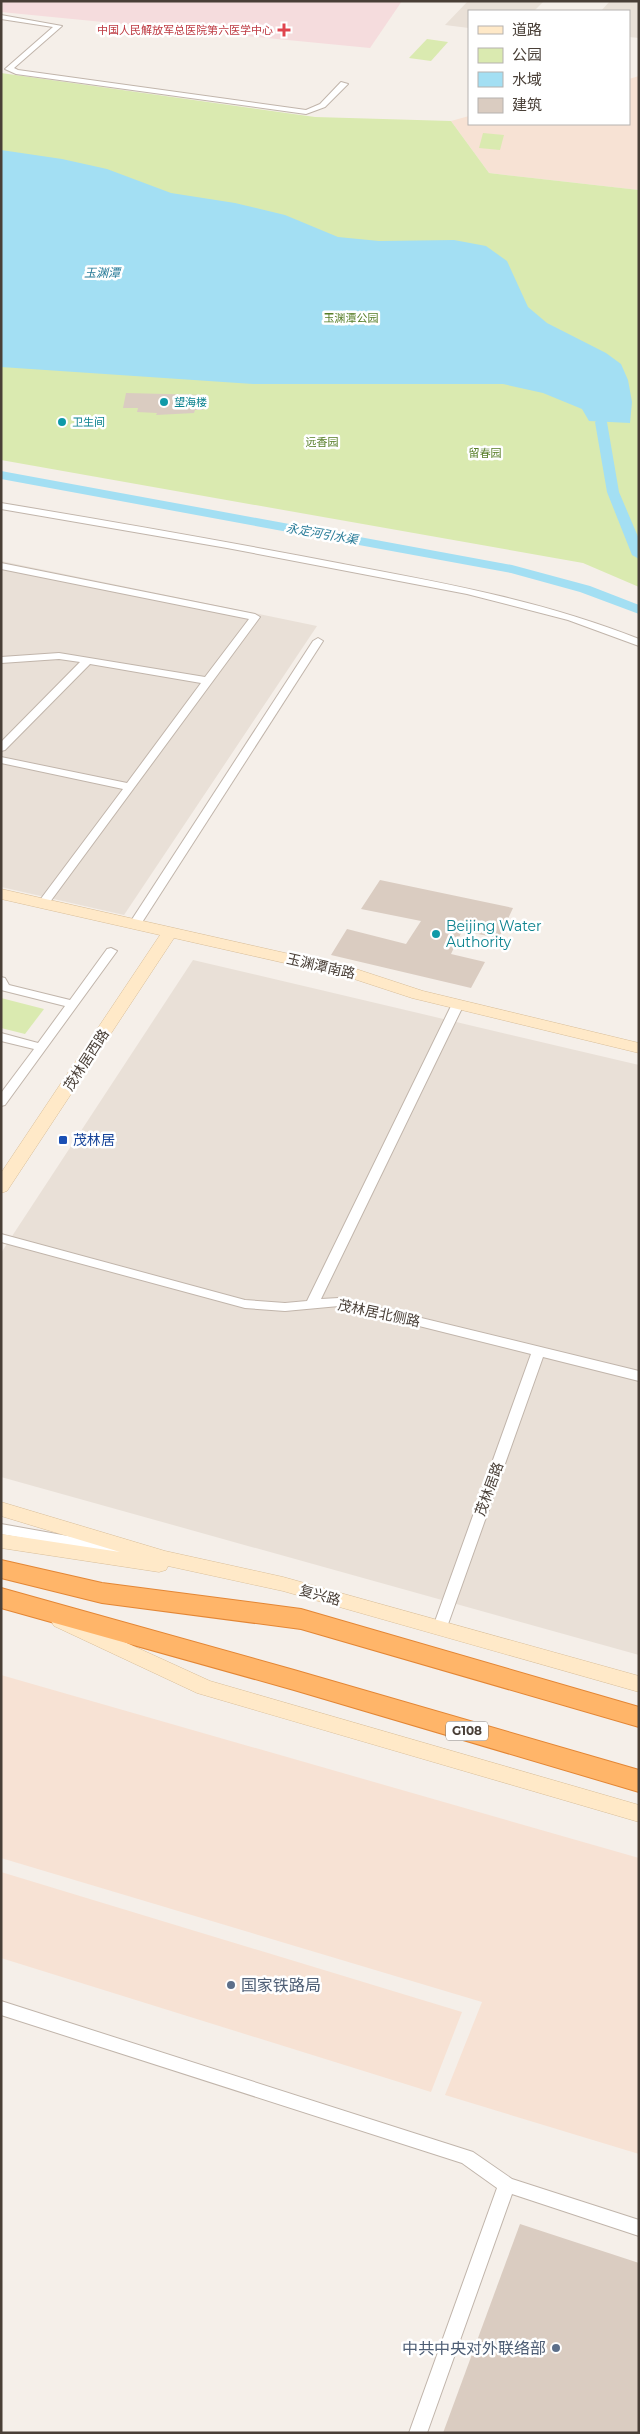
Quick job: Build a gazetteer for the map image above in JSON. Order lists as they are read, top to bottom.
{
  "streets": {
    "highway": ["复兴路", "G108"],
    "street": [
      "玉渊潭南路",
      "茂林居西路",
      "茂林居北侧路",
      "茂林居路"
    ]
  },
  "crossings": [
    ["玉渊潭南路", "茂林居西路"],
    ["茂林居北侧路", "茂林居路"],
    ["茂林居路", "复兴路"]
  ],
  "water": ["玉渊潭", "永定河引水渠"],
  "parks": ["玉渊潭公园", "远香园", "留春园"],
  "places": {
    "health": ["中国人民解放军总医院第六医学中心"],
    "other": [
      "望海楼",
      "卫生间",
      "Beijing Water Authority",
      "国家铁路局",
      "中共中央对外联络部"
    ],
    "transit": ["茂林居"]
  },
  "legend": [
    "道路",
    "公园",
    "水域",
    "建筑"
  ]
}
